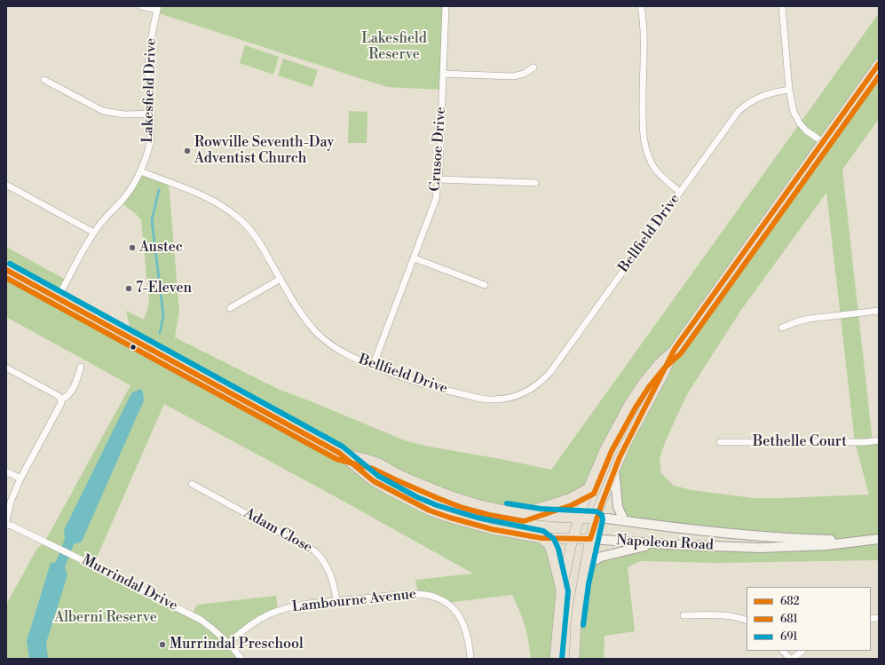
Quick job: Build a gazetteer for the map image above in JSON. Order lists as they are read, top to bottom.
{
  "streets": {
    "main road": ["Napoleon Road"],
    "street": [
      "Lakesfield Drive",
      "Crusoe Drive",
      "Bellfield Drive",
      "Bethelle Court",
      "Adam Close",
      "Murrindal Drive",
      "Lambourne Avenue"
    ]
  },
  "crossings": [
    ["Lakesfield Drive", "Bellfield Drive"],
    ["Lakesfield Drive", "Napoleon Road"],
    ["Crusoe Drive", "Bellfield Drive"],
    ["Adam Close", "Lambourne Avenue"],
    ["Murrindal Drive", "Lambourne Avenue"]
  ],
  "parks": ["Lakesfield Reserve", "Alberni Reserve"],
  "places": [
    "Rowville Seventh-Day Adventist Church",
    "Austec",
    "7-Eleven",
    "Murrindal Preschool"
  ],
  "lines": ["transit line 682", "transit line 681", "transit line 691"],
  "legend": ["682", "681", "691"]
}
